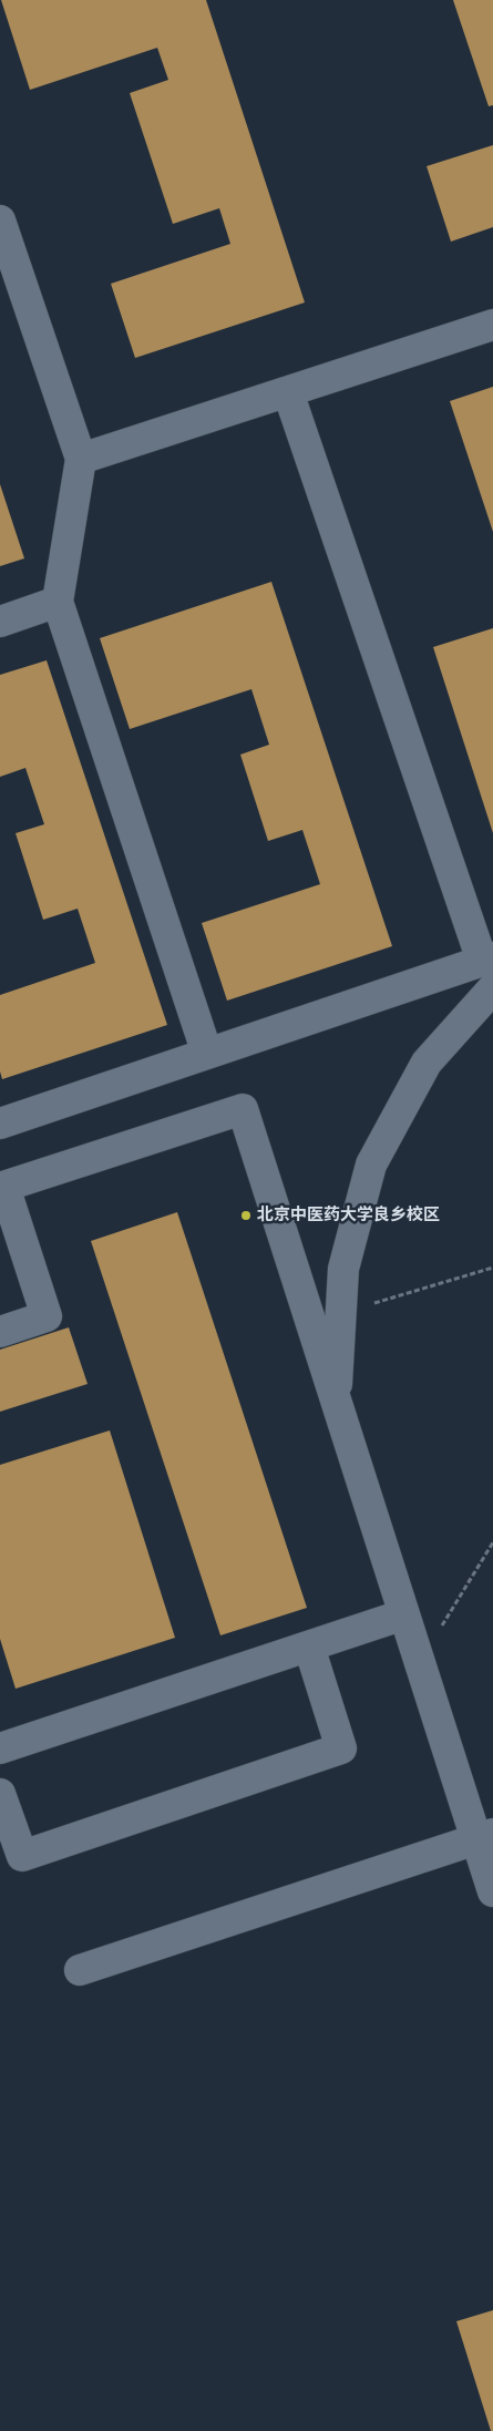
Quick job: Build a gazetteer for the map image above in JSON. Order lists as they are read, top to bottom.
{
  "places": ["北京中医药大学良乡校区"]
}
